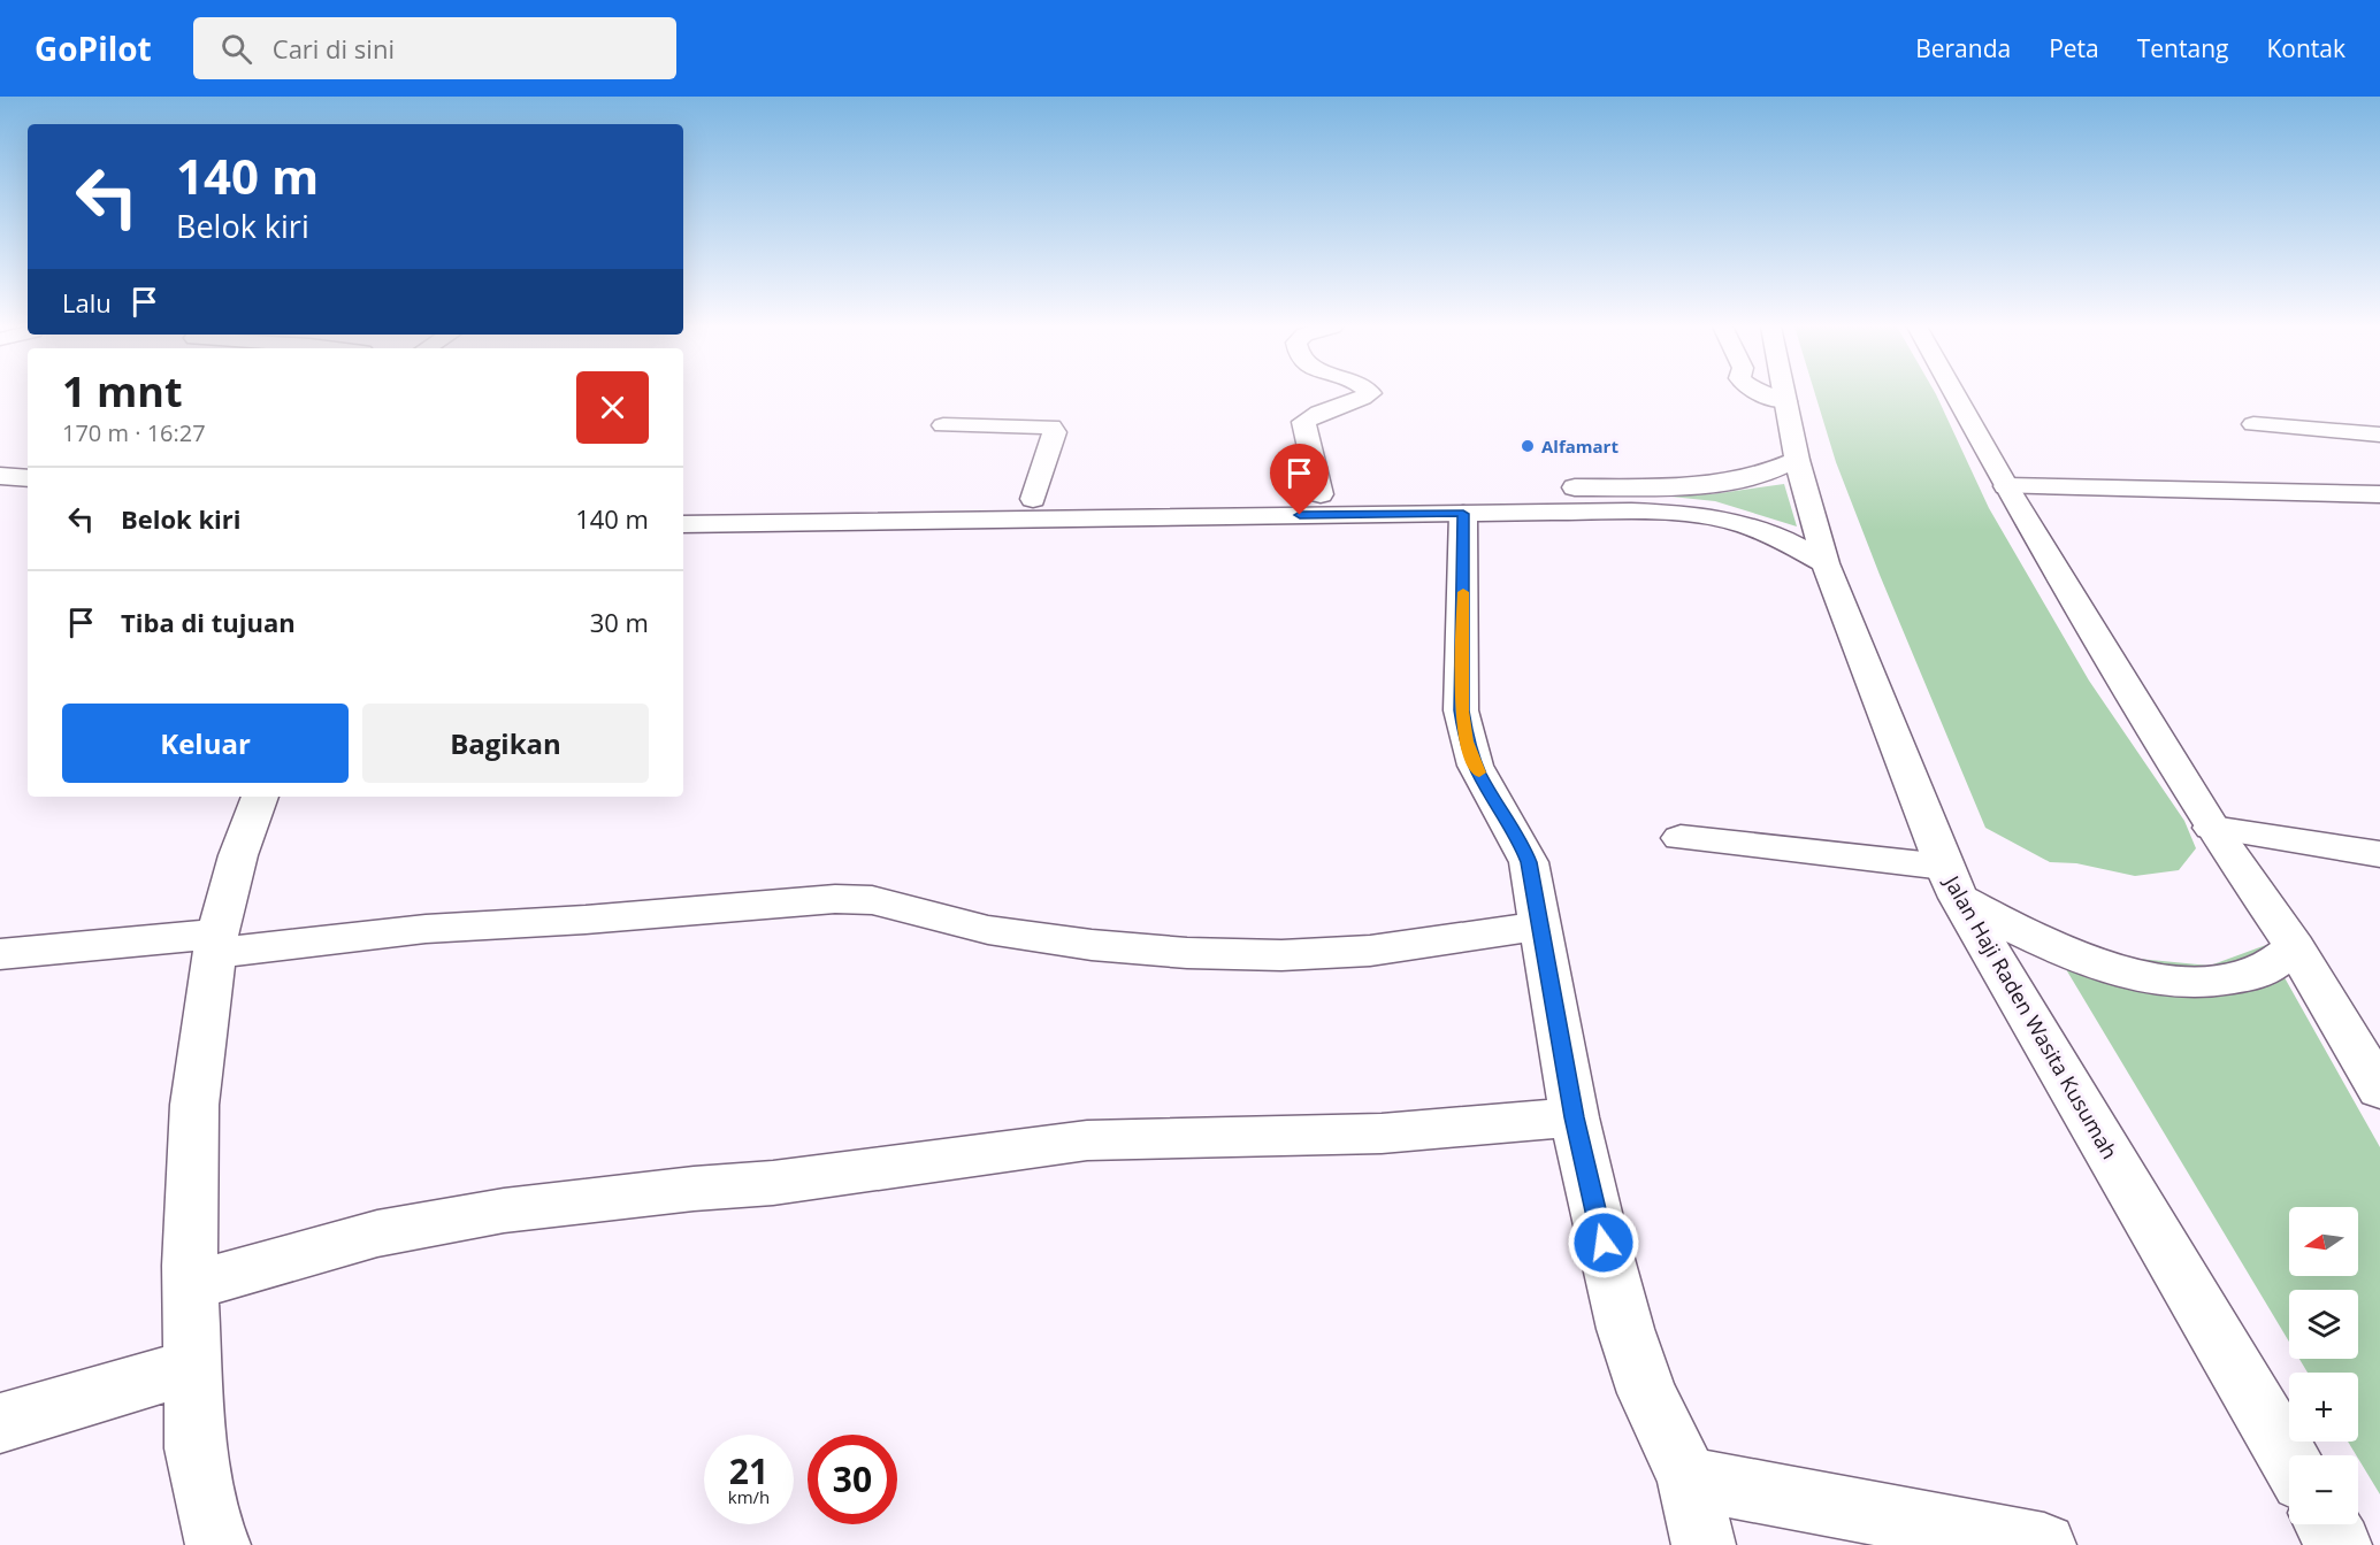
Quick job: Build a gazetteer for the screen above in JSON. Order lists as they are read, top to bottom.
{
  "streets": {
    "main road": ["Jalan Haji Raden Wasita Kusumah"]
  },
  "places": ["Alfamart"],
  "north": "left",
  "page": {
    "header": "GoPilot",
    "search": "Cari di sini",
    "nav": [
      "Beranda",
      "Peta",
      "Tentang",
      "Kontak"
    ],
    "turn": ["140 m", "Belok kiri"],
    "then": "Lalu",
    "heading": ["1 mnt", "170 m · 16:27"],
    "list": [
      {
        "name": "Belok kiri",
        "value": "140 m"
      },
      {
        "name": "Tiba di tujuan",
        "value": "30 m"
      }
    ],
    "buttons": ["Keluar", "Bagikan"],
    "map_buttons": ["+", "−"],
    "speed": "21 km/h",
    "limit": "30"
  }
}
